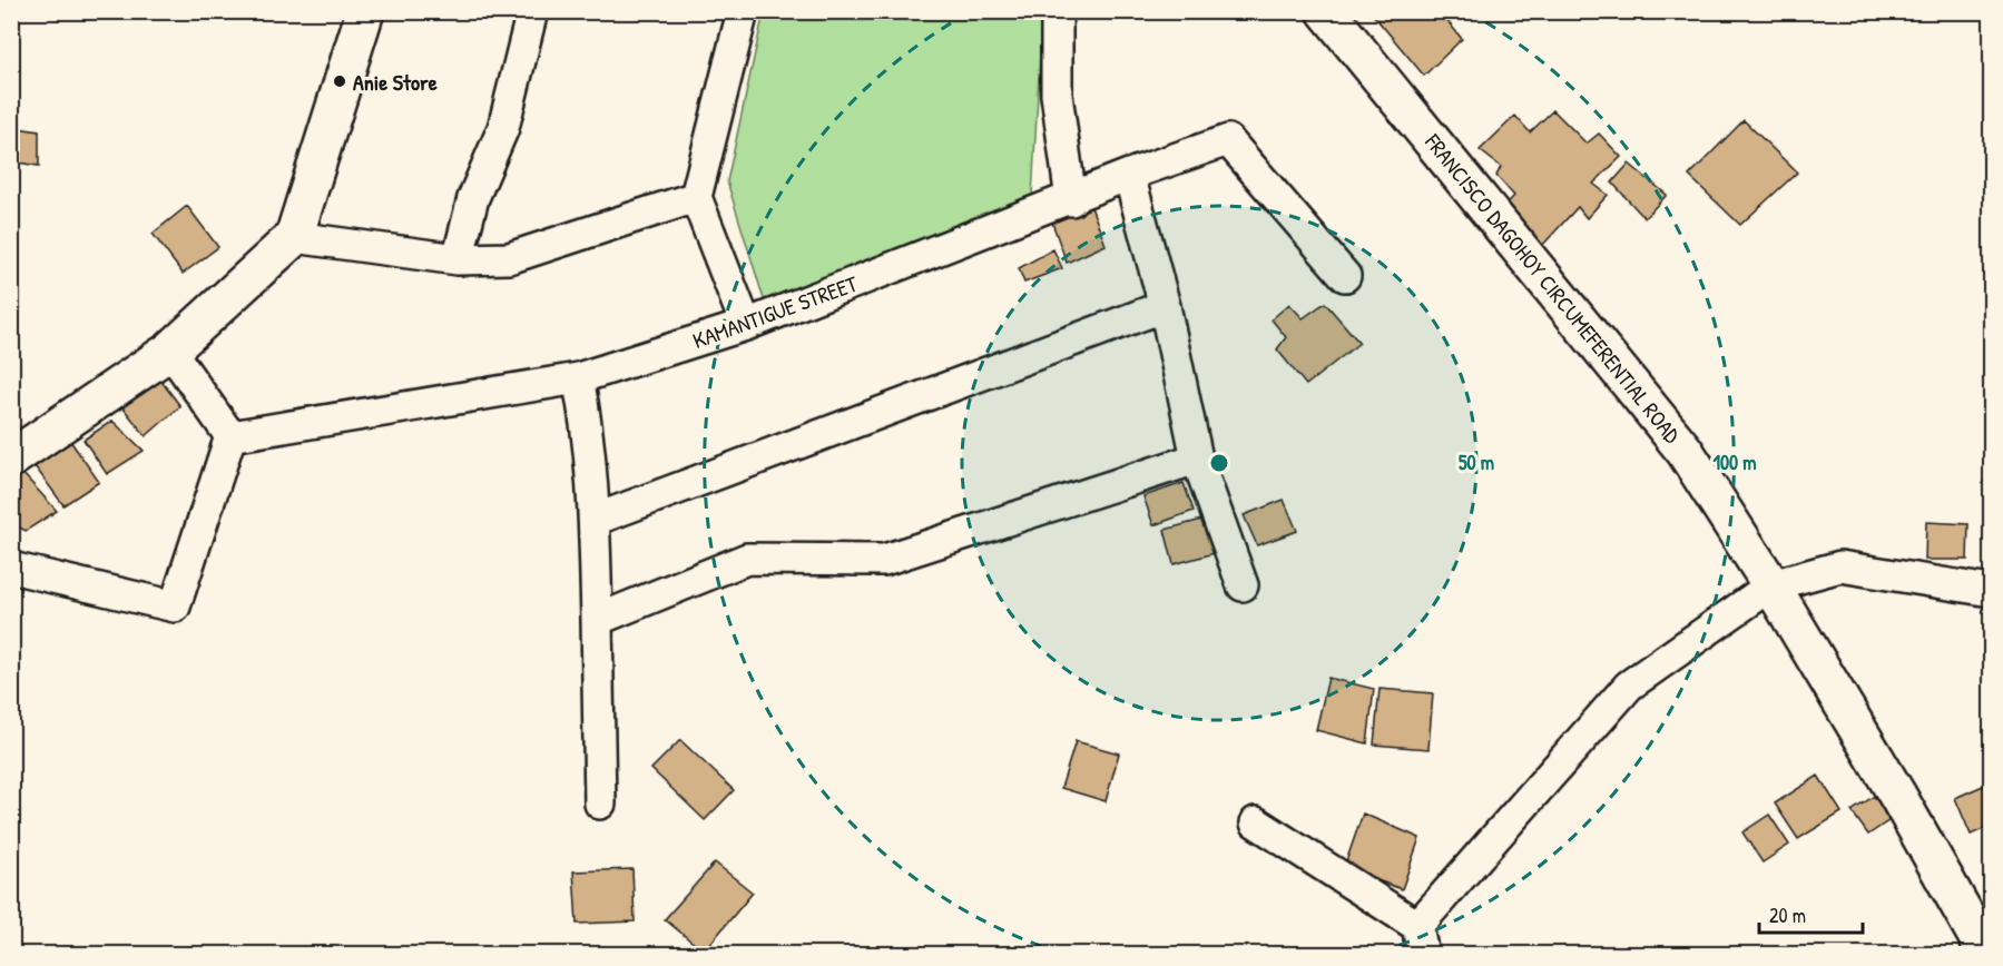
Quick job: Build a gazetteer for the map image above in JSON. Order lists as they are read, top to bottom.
{
  "streets": {
    "main road": ["FRANCISCO DAGOHOY CIRCUMEFERENTIAL ROAD"],
    "street": ["KAMANTIGUE STREET"]
  },
  "places": ["Anie Store"],
  "scale_bar": "20 m",
  "rings": ["50 m", "100 m"]
}
